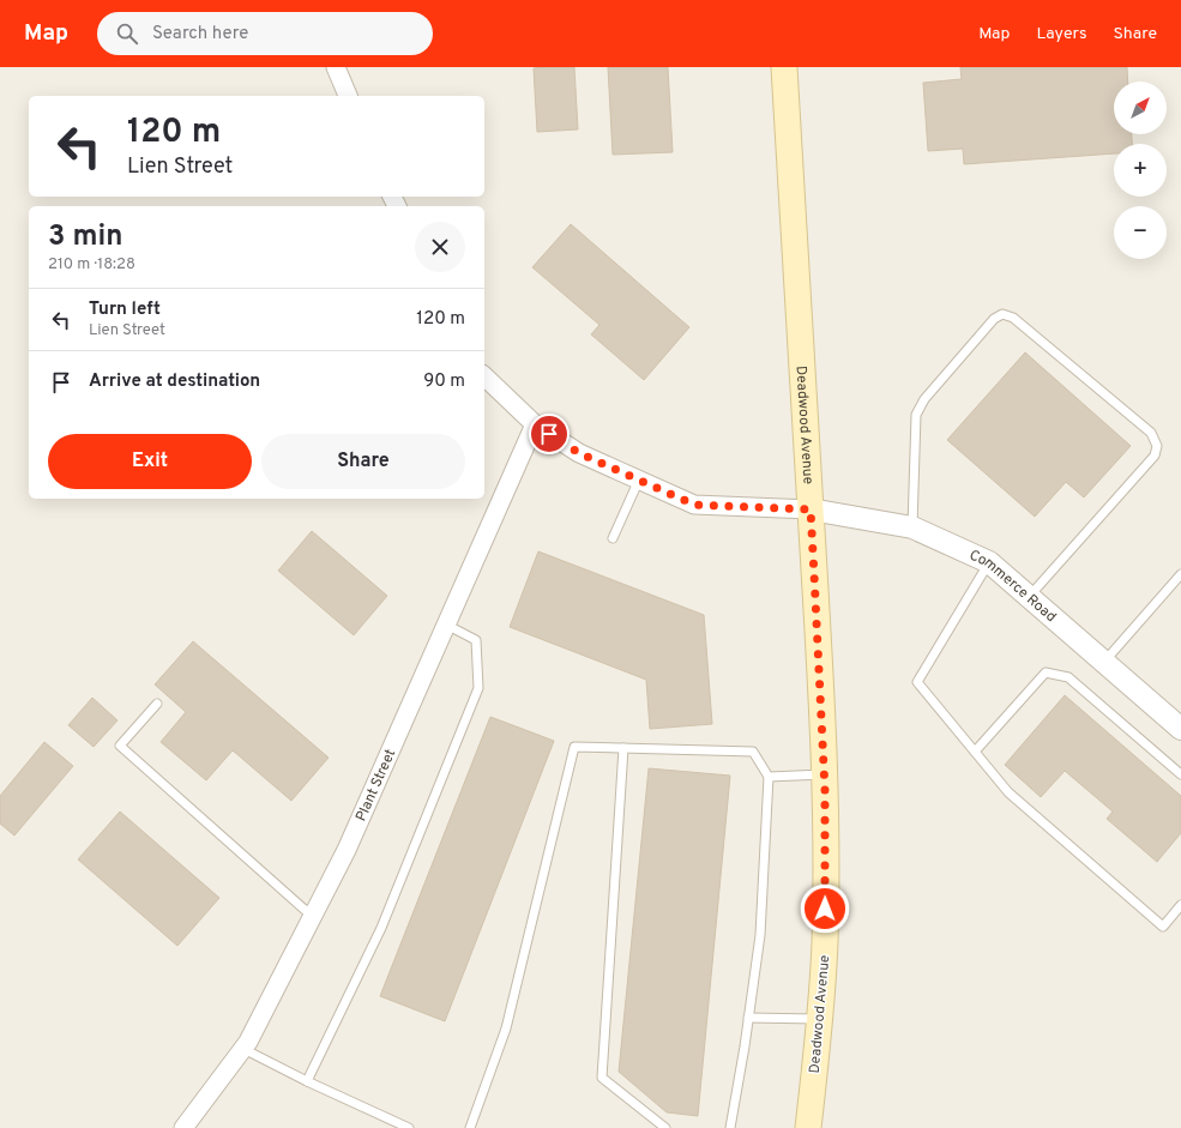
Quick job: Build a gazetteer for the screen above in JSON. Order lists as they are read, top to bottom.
{
  "streets": {
    "main road": ["Deadwood Avenue"],
    "street": ["Commerce Road", "Plant Street"]
  },
  "crossings": [
    ["Deadwood Avenue", "Commerce Road"]
  ],
  "north": "top right",
  "page": {
    "header": "Map",
    "search": "Search here",
    "nav": ["Map", "Layers", "Share"],
    "map_buttons": ["+", "−"],
    "turn": ["120 m", "Lien Street"],
    "heading": ["3 min", "210 m · 18:28"],
    "list": [
      {
        "name": "Turn left",
        "note": "Lien Street",
        "value": "120 m"
      },
      {
        "name": "Arrive at destination",
        "value": "90 m"
      }
    ],
    "buttons": ["Exit", "Share"]
  }
}
